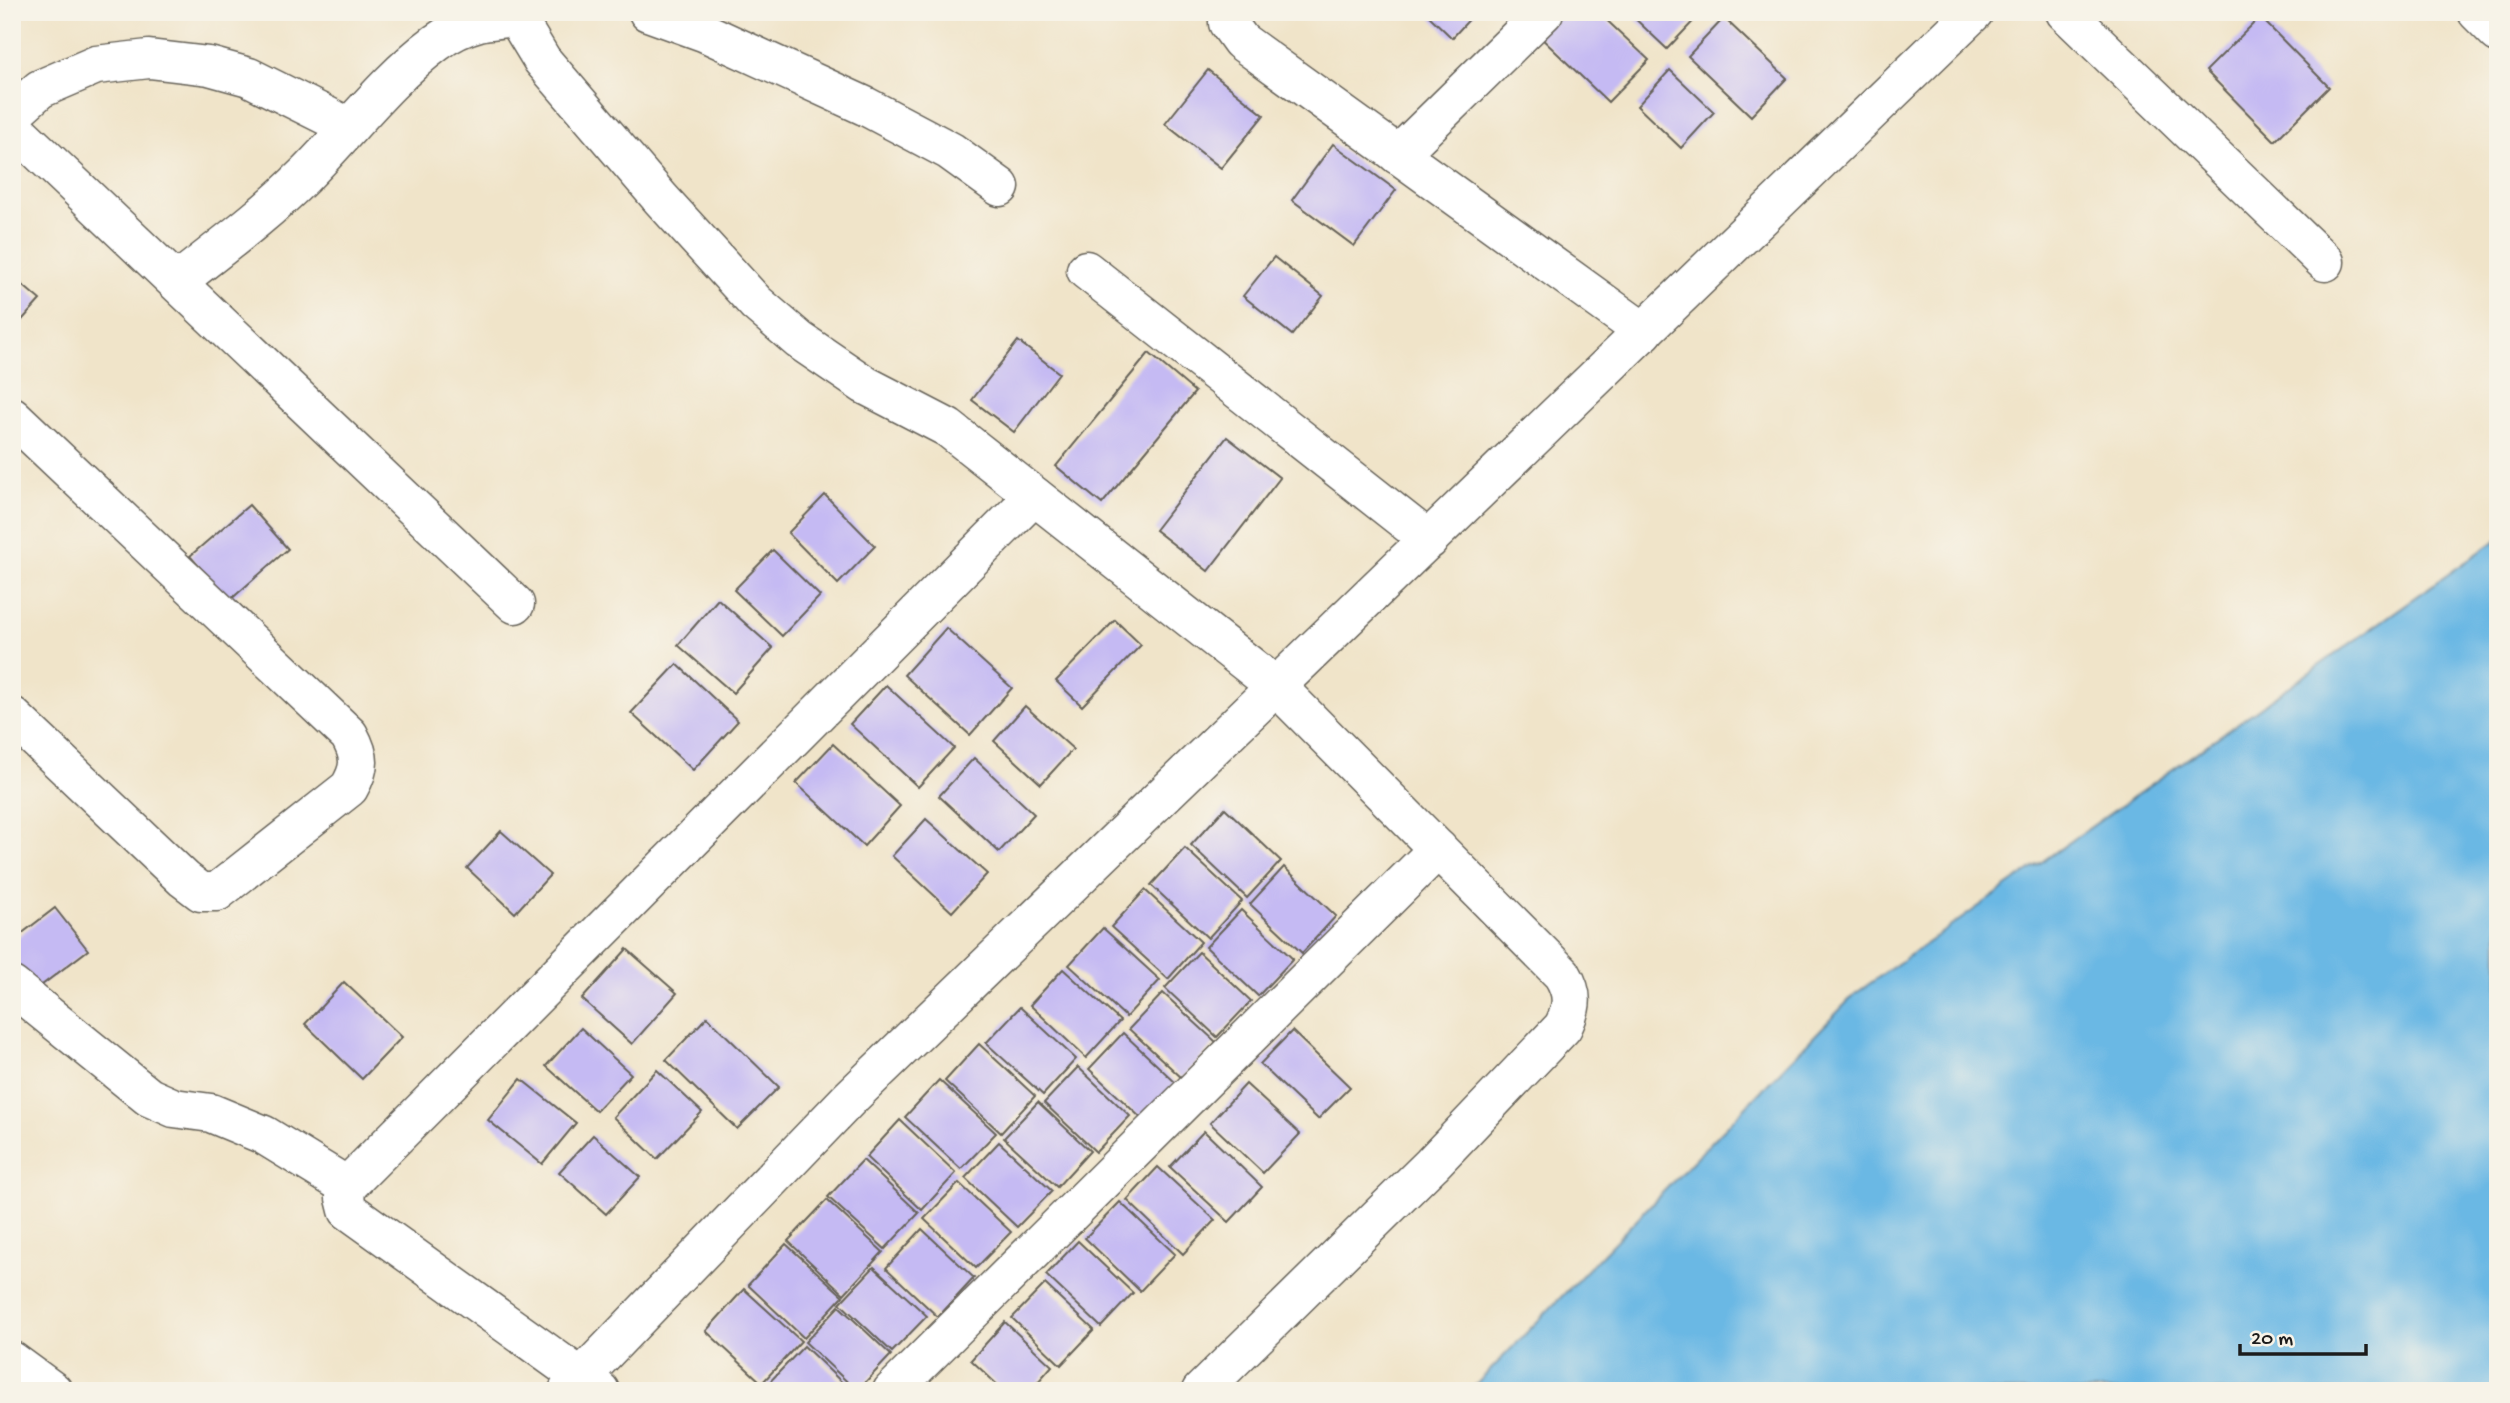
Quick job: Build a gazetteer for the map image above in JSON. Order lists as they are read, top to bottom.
{
  "scale_bar": "20 m"
}
